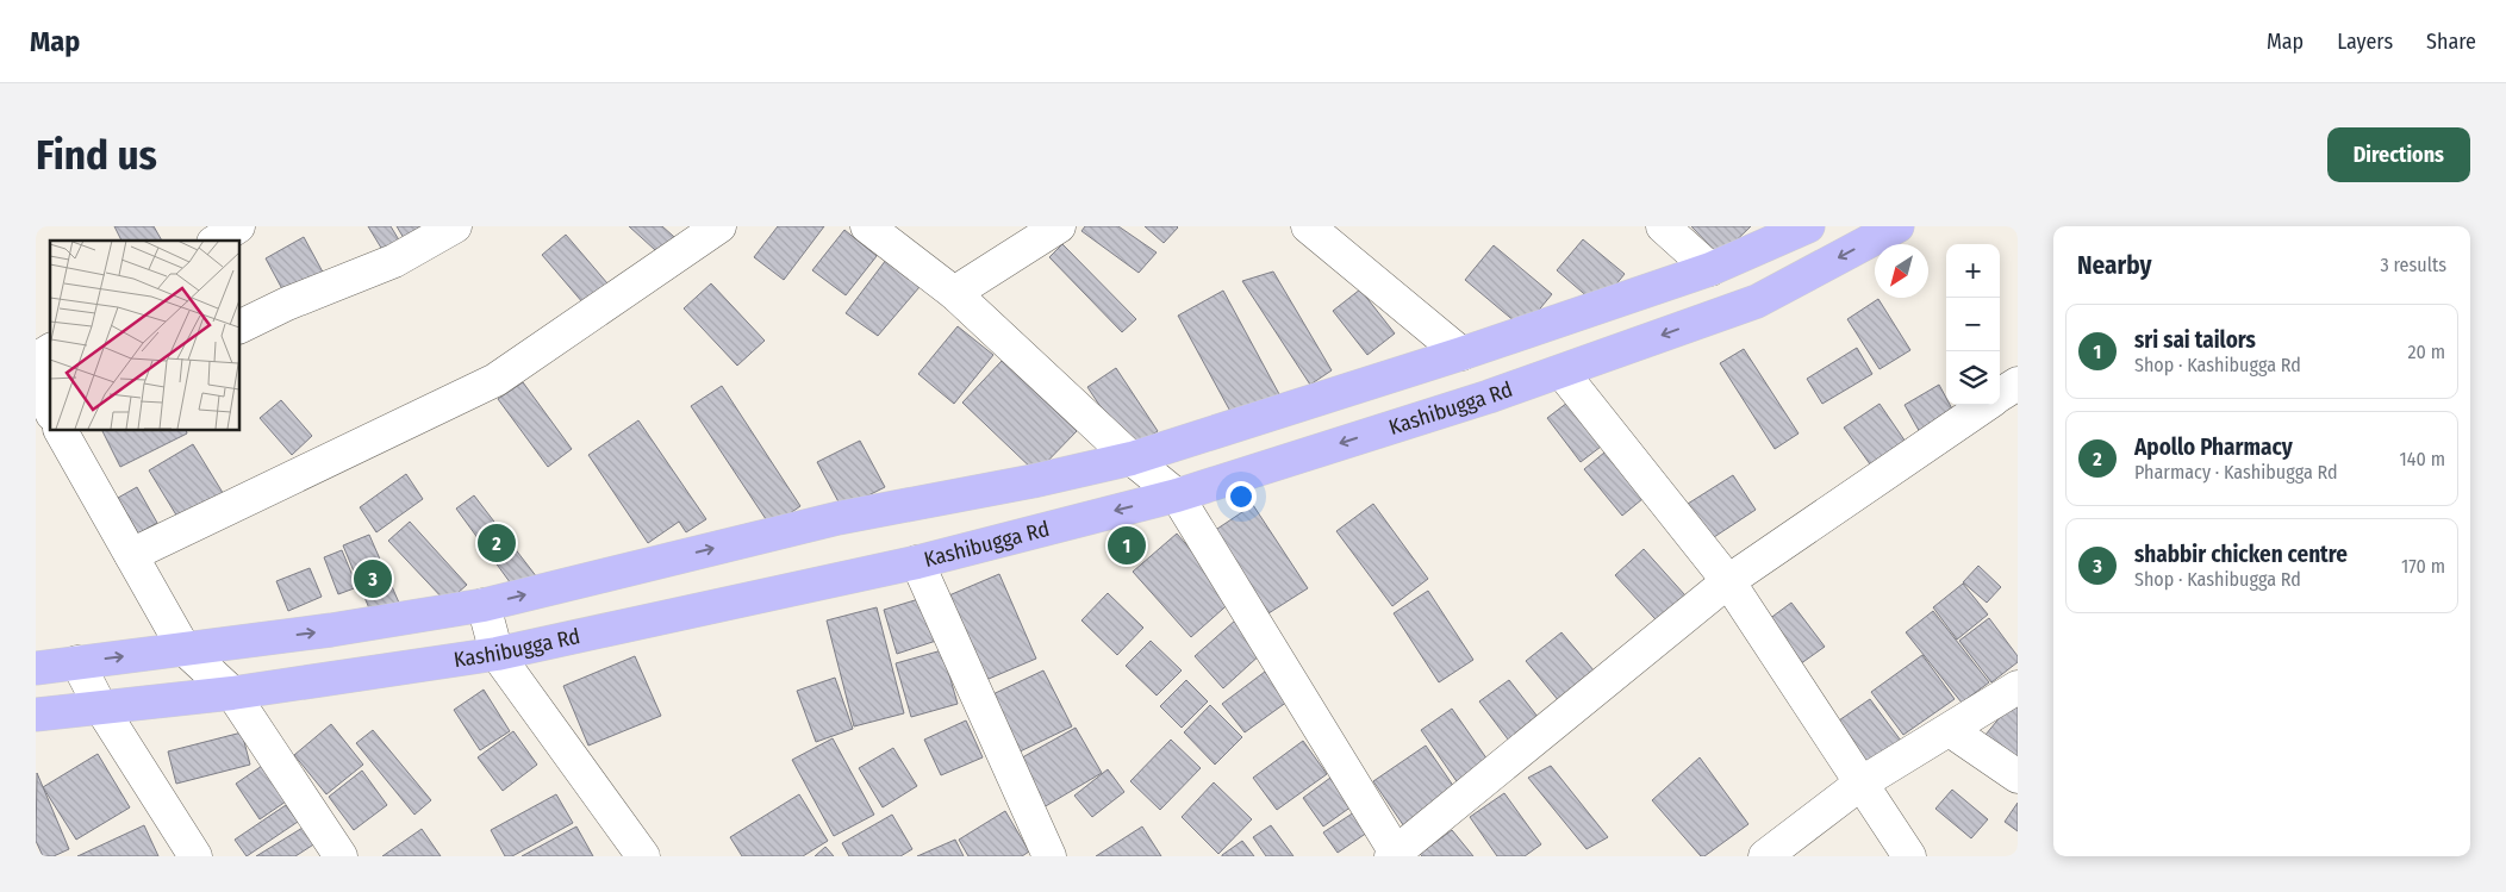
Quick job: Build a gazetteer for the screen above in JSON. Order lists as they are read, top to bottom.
{
  "streets": {
    "main road": ["Kashibugga Rd"]
  },
  "north": "bottom left",
  "page": {
    "header": "Map",
    "nav": ["Map", "Layers", "Share"],
    "buttons": "Directions",
    "title": "Find us",
    "heading": ["Nearby", "3 results"],
    "map_buttons": ["+", "−"],
    "list": [
      {
        "mark": "1",
        "name": "sri sai tailors",
        "note": "Shop · Kashibugga Rd",
        "value": "20 m"
      },
      {
        "mark": "2",
        "name": "Apollo Pharmacy",
        "note": "Pharmacy · Kashibugga Rd",
        "value": "140 m"
      },
      {
        "mark": "3",
        "name": "shabbir chicken centre",
        "note": "Shop · Kashibugga Rd",
        "value": "170 m"
      }
    ],
    "pins": ["2", "1", "3"]
  }
}
